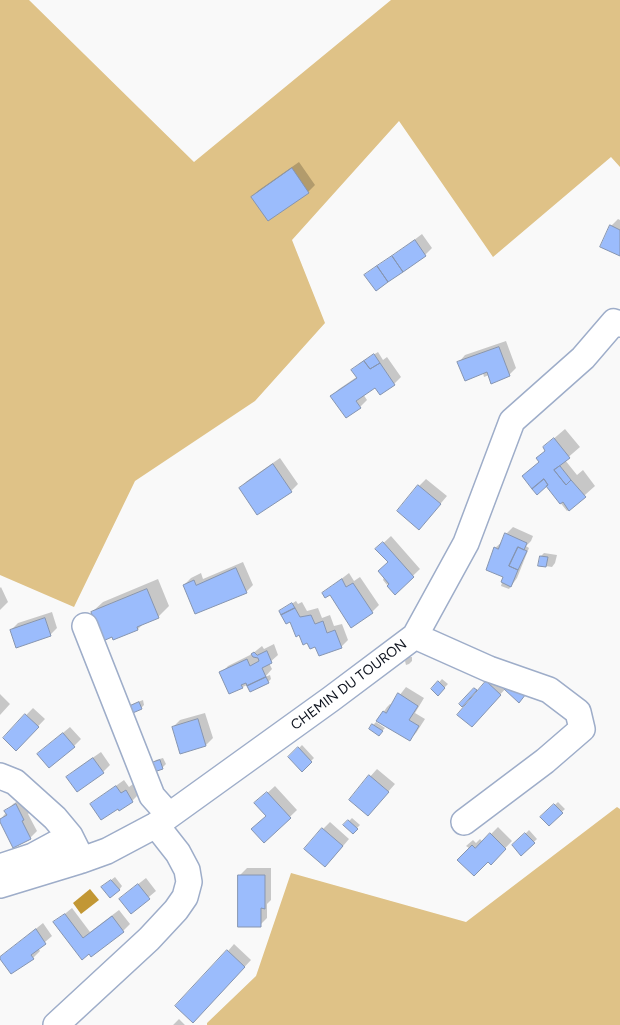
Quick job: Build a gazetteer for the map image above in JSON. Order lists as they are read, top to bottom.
{
  "streets": {
    "street": ["CHEMIN DU TOURON"]
  }
}
